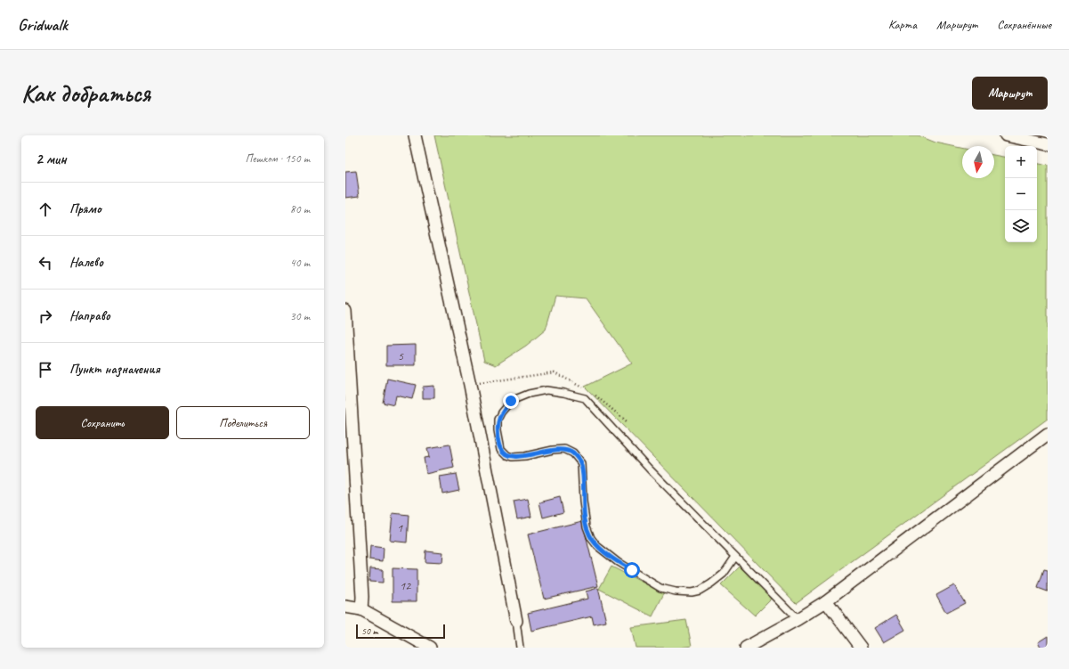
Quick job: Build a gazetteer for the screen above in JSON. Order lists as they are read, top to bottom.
{
  "house_numbers": ["5", "1", "12"],
  "scale_bar": "50 m",
  "north": "bottom",
  "page": {
    "header": "Gridwalk",
    "nav": ["Карта", "Маршрут", "Сохранённые"],
    "buttons": [
      "Маршрут",
      ["Сохранить", "Поделиться"]
    ],
    "title": "Как добраться",
    "heading": ["2 мин", "Пешком · 150 m"],
    "map_buttons": ["+", "−"],
    "list": [
      ["Прямо", "80 m"],
      ["Налево", "40 m"],
      ["Направо", "30 m"],
      "Пункт назначения"
    ],
    "scale": "50 m"
  }
}
